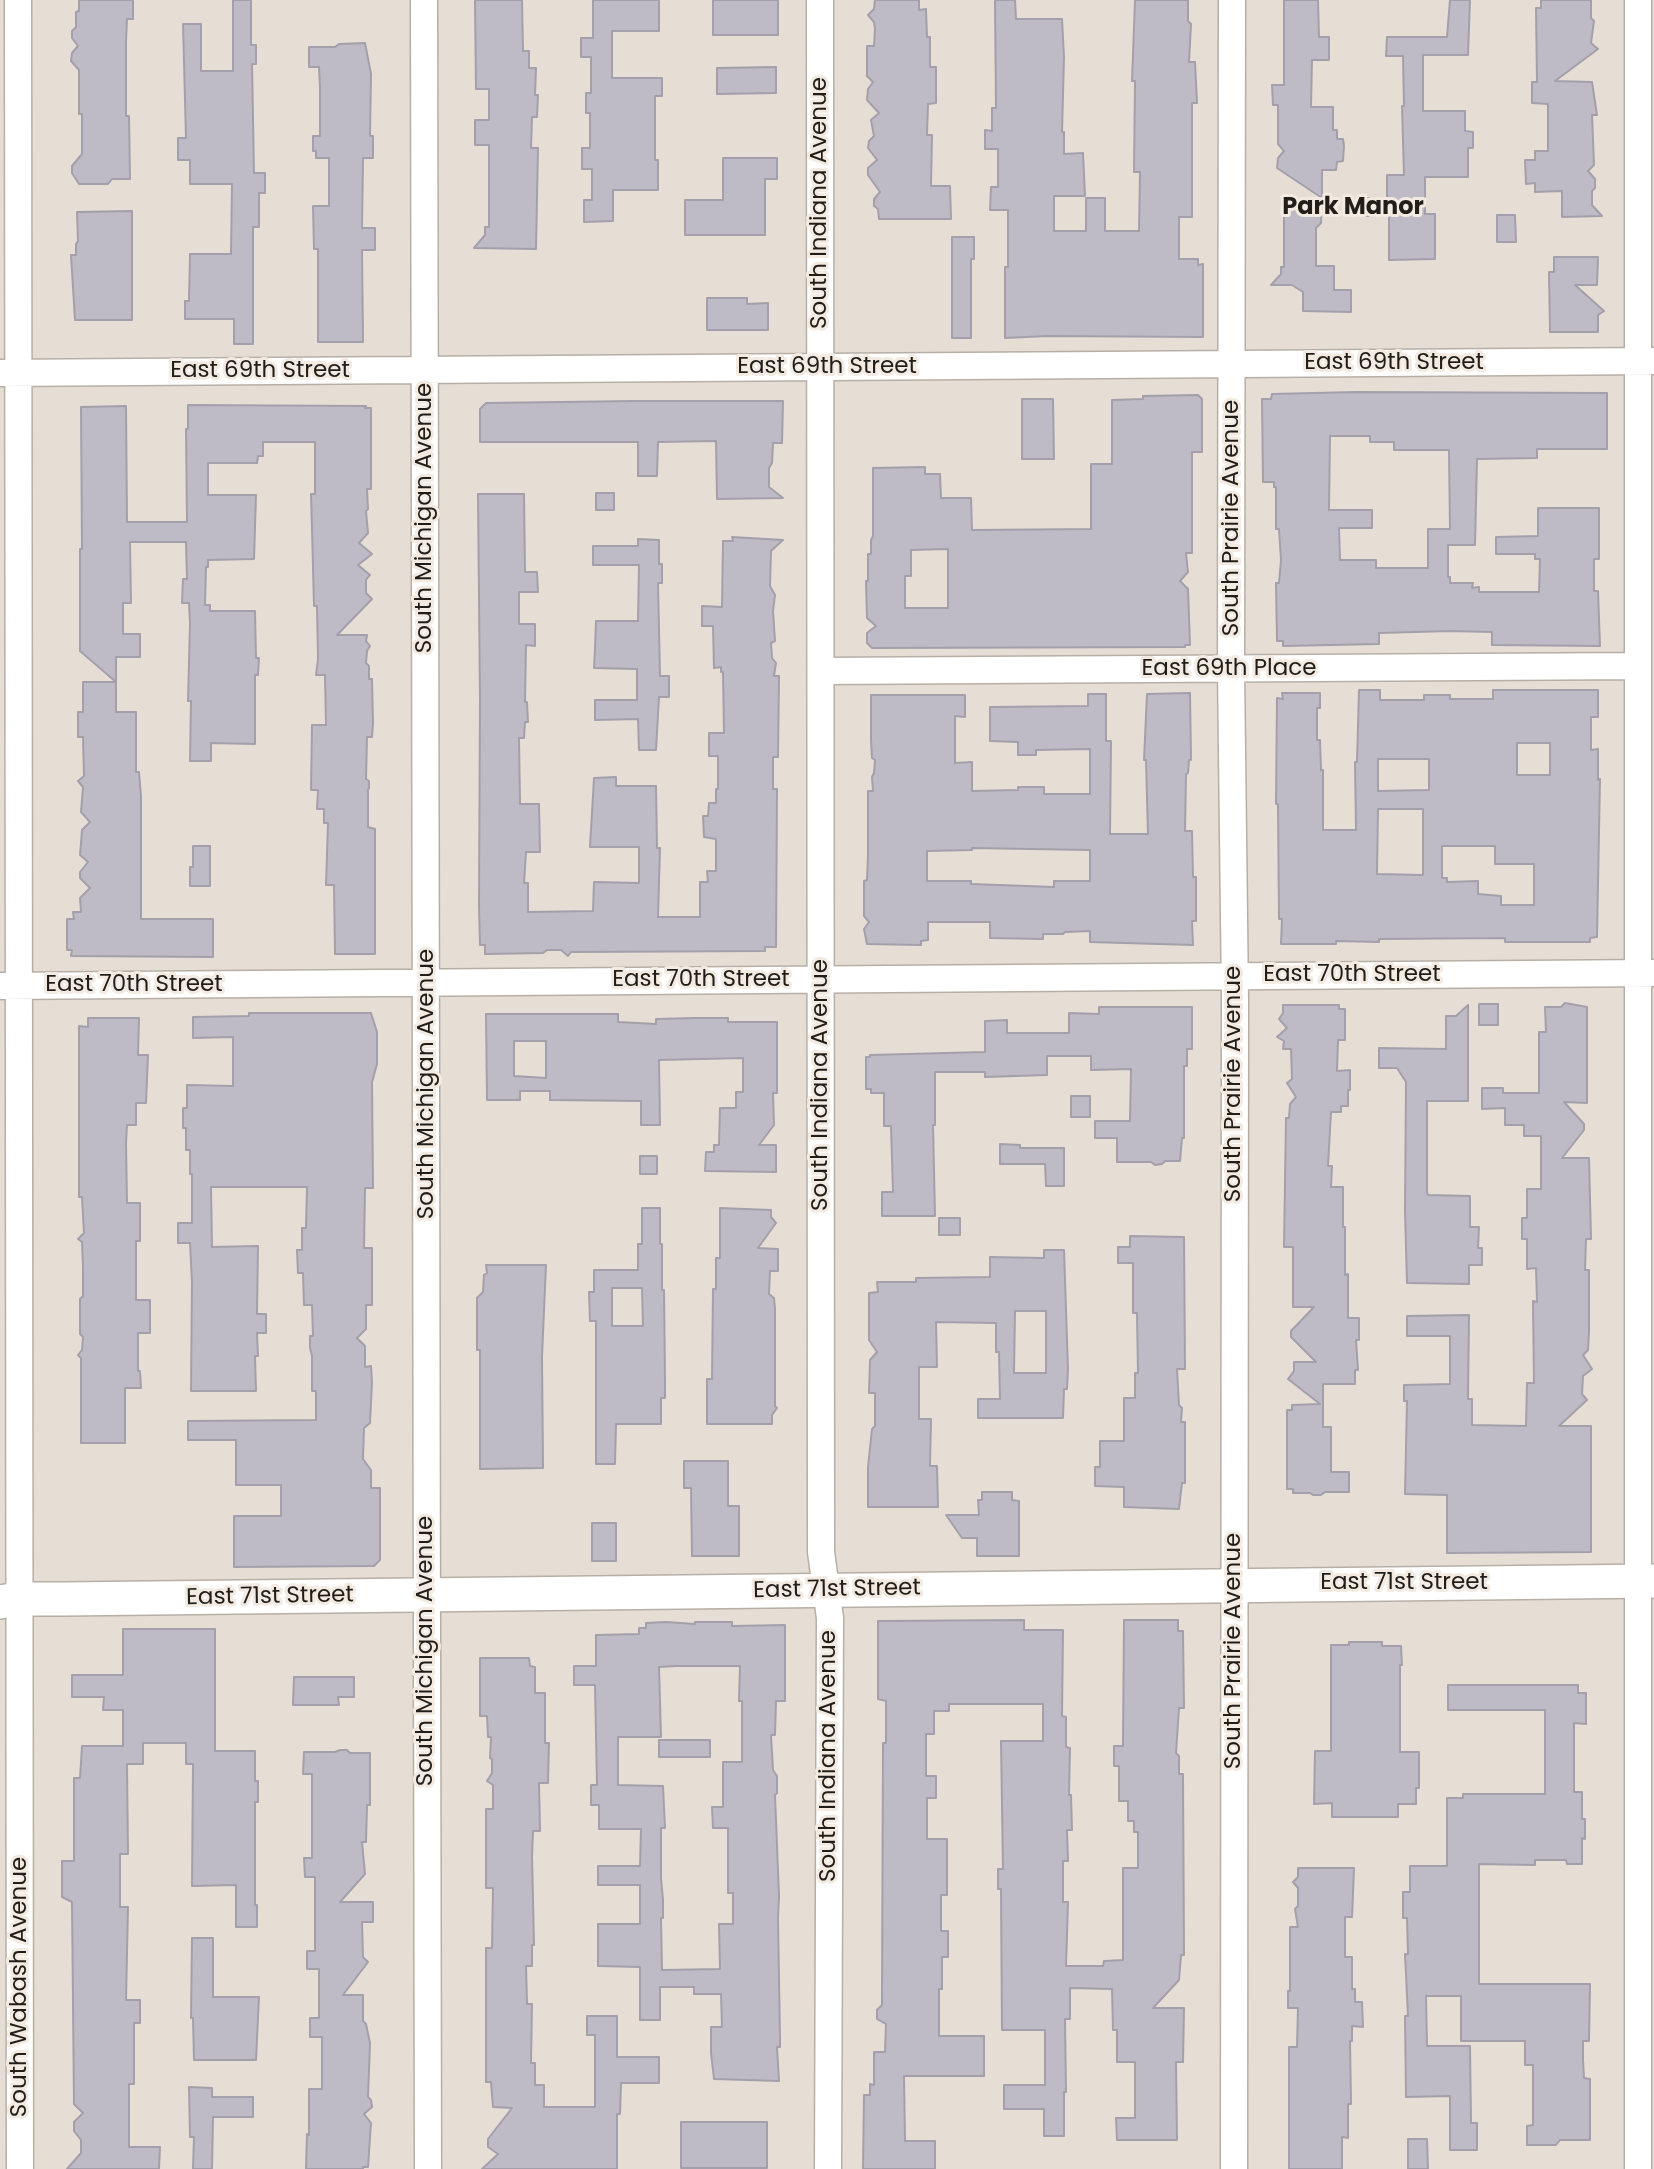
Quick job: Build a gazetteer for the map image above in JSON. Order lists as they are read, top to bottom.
{
  "streets": {
    "main road": ["East 71st Street"],
    "street": [
      "South Indiana Avenue",
      "East 69th Street",
      "South Michigan Avenue",
      "South Prairie Avenue",
      "East 69th Place",
      "East 70th Street",
      "South Wabash Avenue"
    ]
  },
  "crossings": [
    ["South Indiana Avenue", "East 69th Street"],
    ["South Indiana Avenue", "East 69th Place"],
    ["South Indiana Avenue", "East 70th Street"],
    ["South Indiana Avenue", "East 71st Street"],
    ["East 69th Street", "South Michigan Avenue"],
    ["East 69th Street", "South Prairie Avenue"],
    ["East 69th Street", "South Wabash Avenue"],
    ["South Michigan Avenue", "East 70th Street"],
    ["South Michigan Avenue", "East 71st Street"],
    ["South Prairie Avenue", "East 69th Place"],
    ["South Prairie Avenue", "East 70th Street"],
    ["South Prairie Avenue", "East 71st Street"],
    ["East 70th Street", "South Wabash Avenue"],
    ["East 71st Street", "South Wabash Avenue"]
  ],
  "districts": ["Park Manor"]
}
